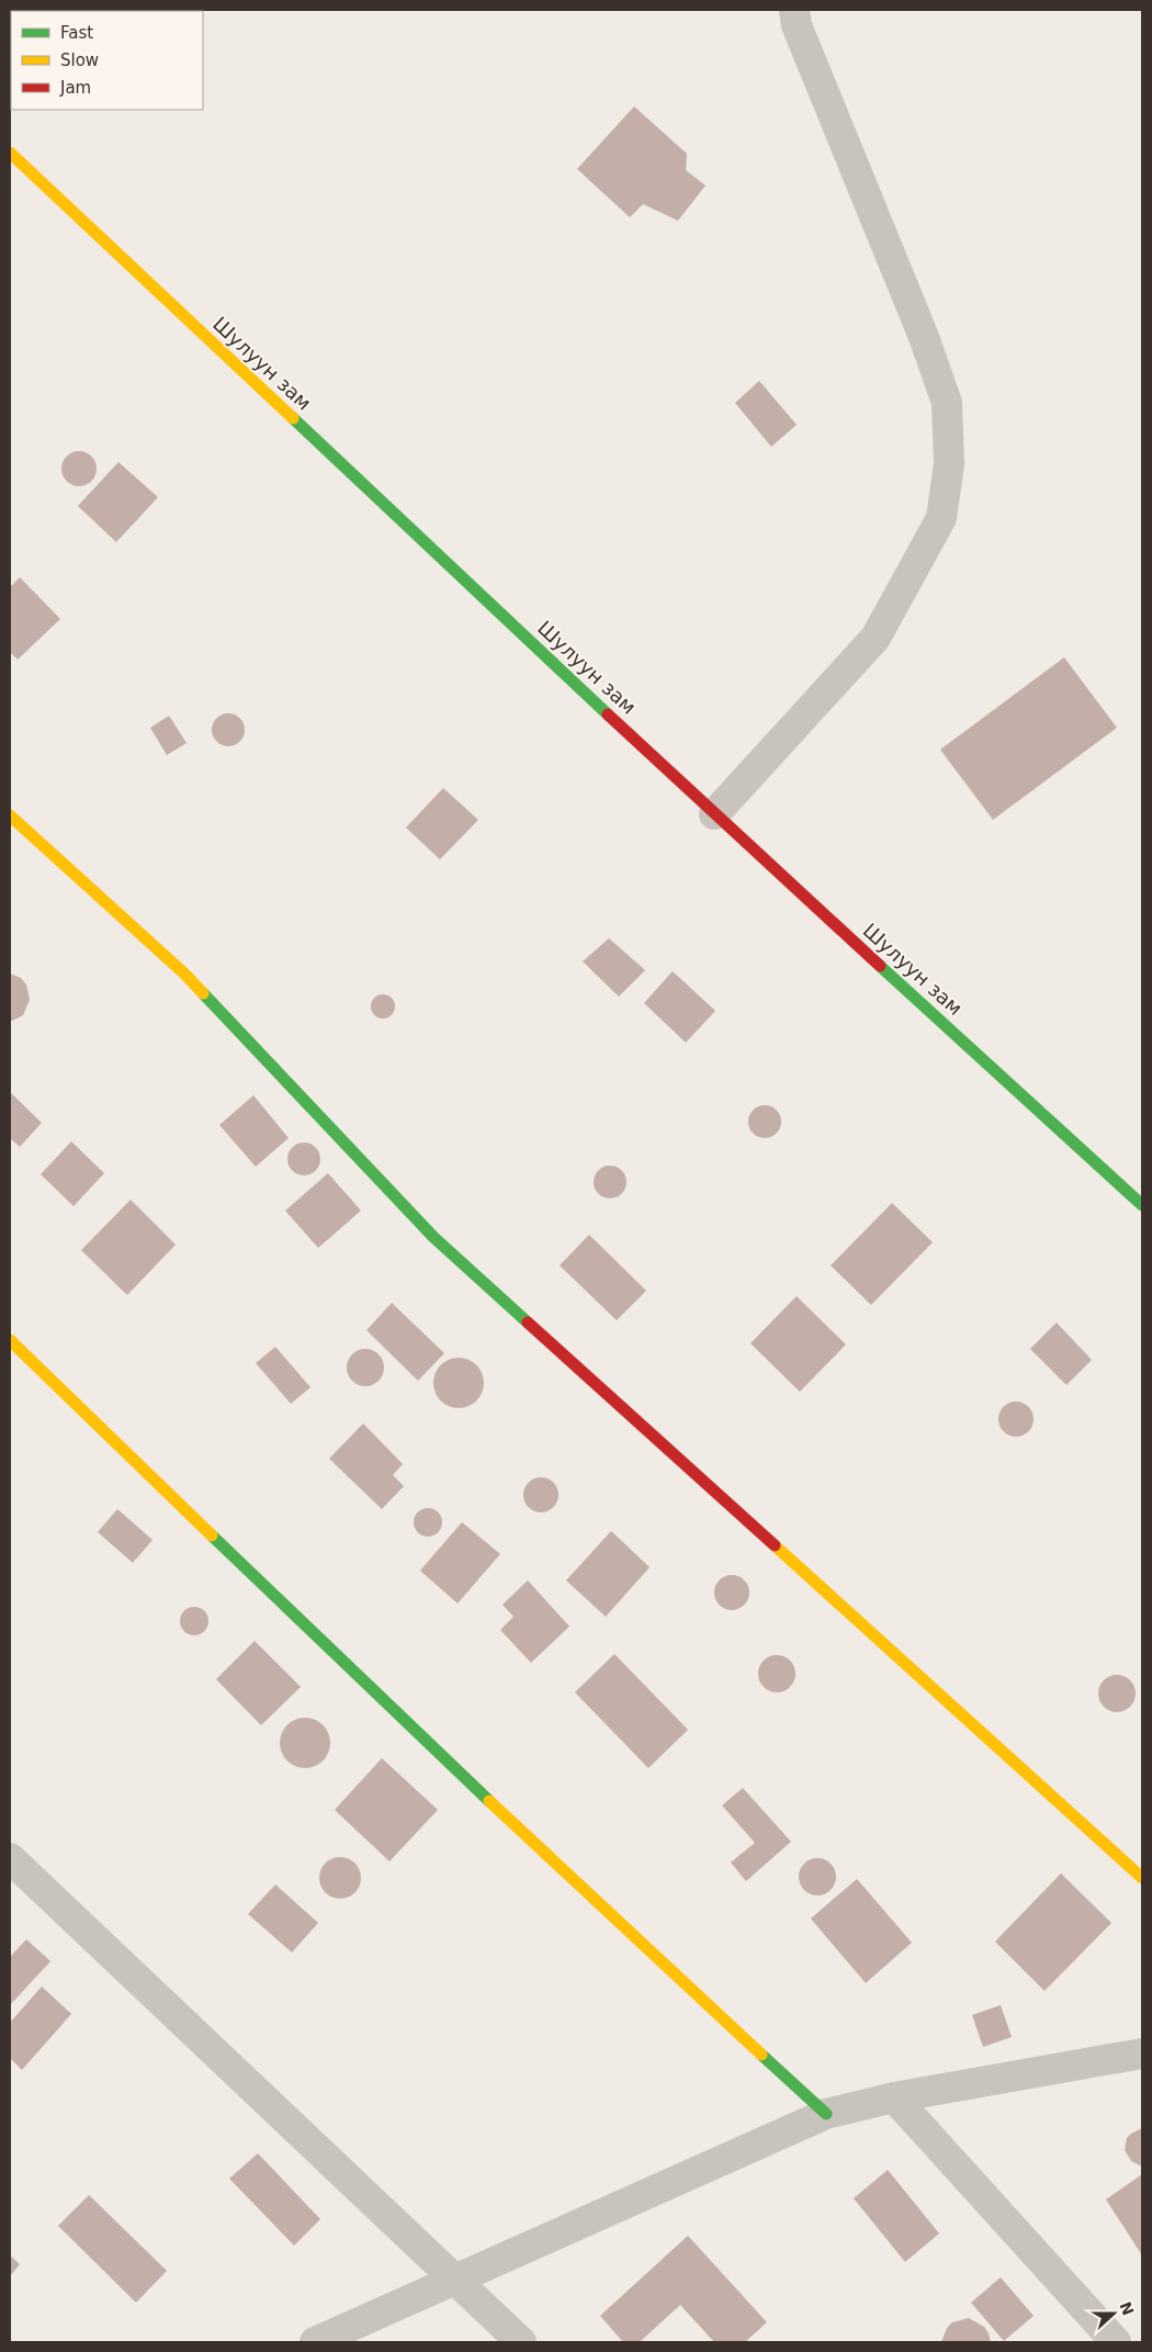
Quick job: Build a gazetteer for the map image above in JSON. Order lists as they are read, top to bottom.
{
  "streets": {
    "street": ["Шулуун зам"]
  },
  "legend": ["Fast", "Slow", "Jam"],
  "north": "right"
}
